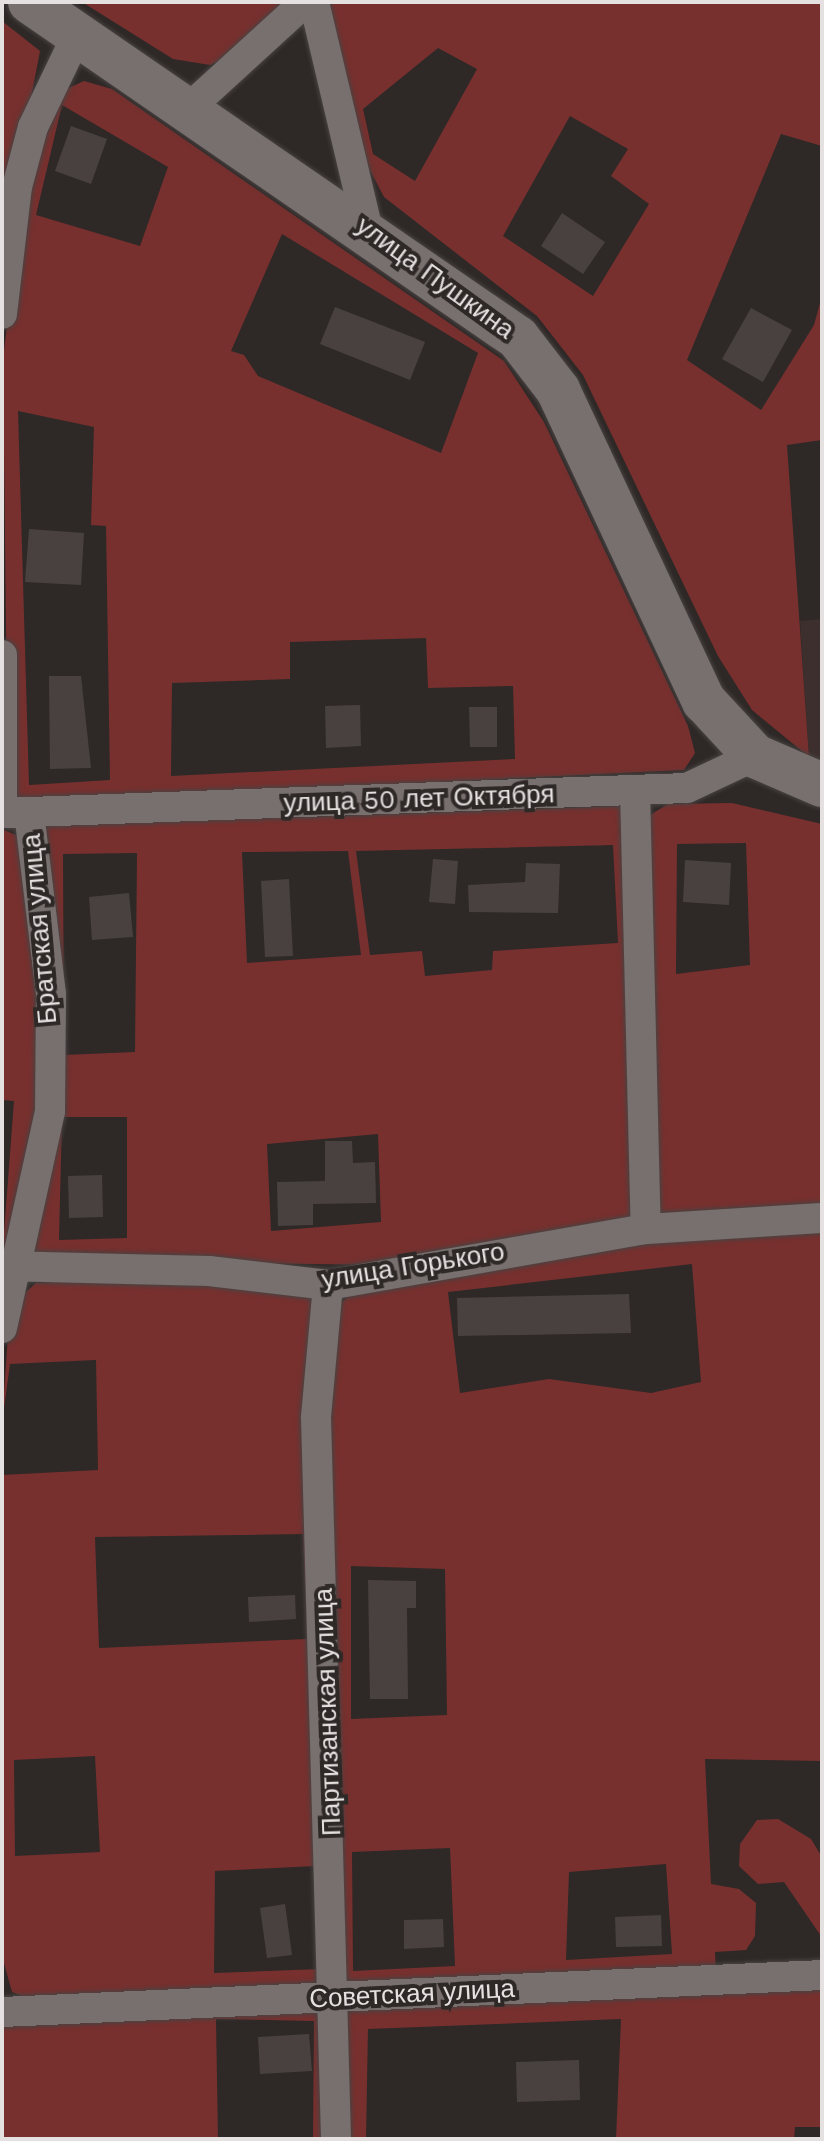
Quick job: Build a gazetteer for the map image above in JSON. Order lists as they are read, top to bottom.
{
  "streets": {
    "main road": ["улица Пушкина"],
    "street": [
      "улица 50 лет Октября",
      "Братская улица",
      "улица Горького",
      "Партизанская улица",
      "Советская улица"
    ]
  },
  "crossings": [
    ["улица Пушкина", "улица 50 лет Октября"],
    ["улица 50 лет Октября", "Братская улица"],
    ["Братская улица", "улица Горького"],
    ["улица Горького", "Партизанская улица"],
    ["Партизанская улица", "Советская улица"]
  ]
}
